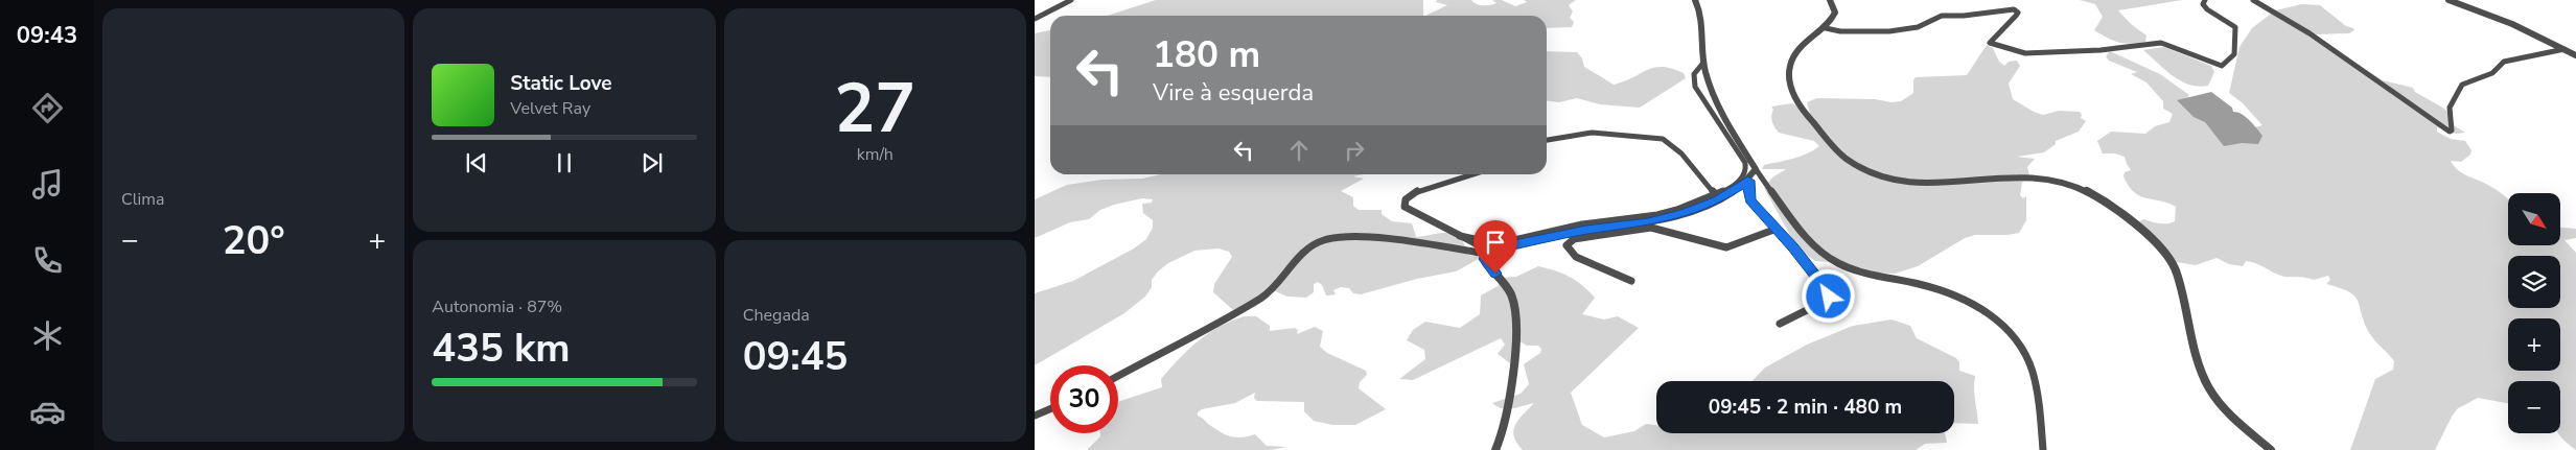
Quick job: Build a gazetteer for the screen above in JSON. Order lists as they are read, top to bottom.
{
  "north": "bottom right",
  "page": {
    "tabs": "09:43",
    "tile": [
      "Clima",
      ["27", "km/h"],
      ["Autonomia · 87%", "435 km"],
      ["Chegada", "09:45"]
    ],
    "turn": ["180 m", "Vire à esquerda"],
    "song": ["Static Love", "Velvet Ray"],
    "map_buttons": ["+", "−"],
    "heat": ["−", "20°", "+"],
    "limit": "30",
    "trip": "09:45 · 2 min · 480 m"
  }
}
